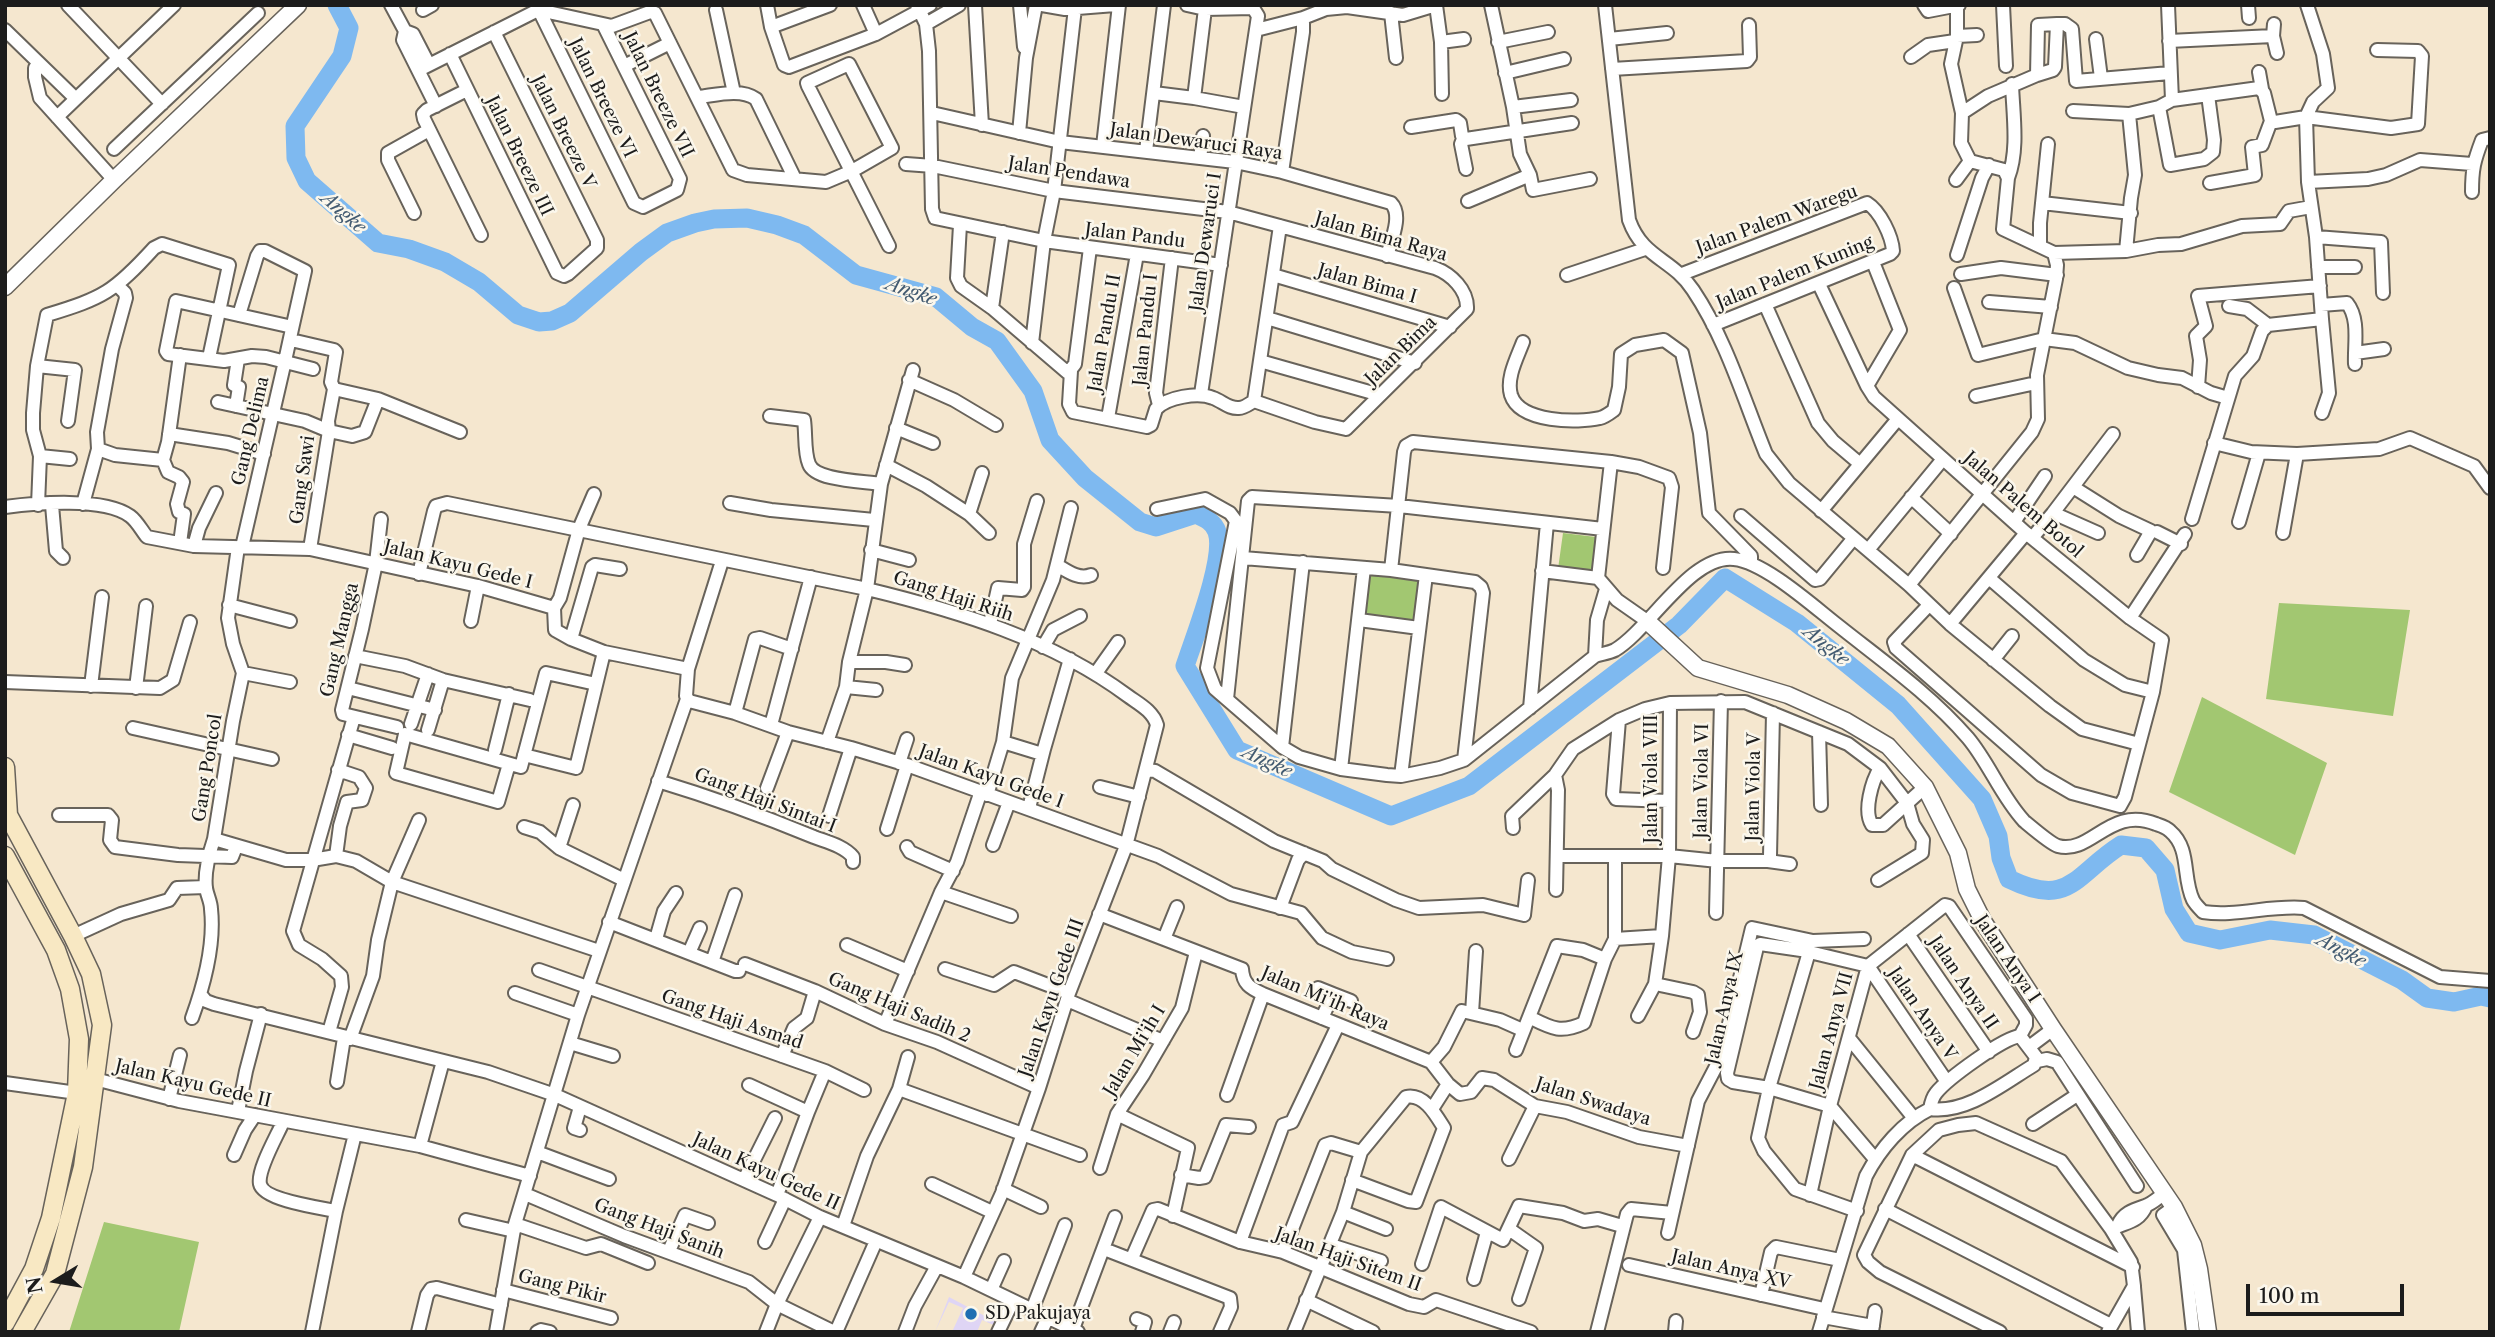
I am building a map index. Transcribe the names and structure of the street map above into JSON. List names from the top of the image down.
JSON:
{
  "streets": {
    "street": [
      "Jalan Breeze VII",
      "Jalan Breeze VI",
      "Jalan Breeze V",
      "Jalan Dewaruci Raya",
      "Jalan Breeze III",
      "Jalan Pendawa",
      "Jalan Palem Waregu",
      "Jalan Pandu",
      "Jalan Bima Raya",
      "Jalan Dewaruci I",
      "Jalan Palem Kuning",
      "Jalan Bima I",
      "Jalan Pandu I",
      "Jalan Pandu II",
      "Jalan Bima",
      "Gang Delima",
      "Gang Sawi",
      "Jalan Palem Botol",
      "Jalan Kayu Gede I",
      "Gang Haji Riih",
      "Gang Mangga",
      "Gang Poncol",
      "Jalan Viola VIII",
      "Jalan Viola VI",
      "Jalan Viola V",
      "Gang Haji Sintai I",
      "Jalan Anya I",
      "Jalan Anya II",
      "Jalan Kayu Gede III",
      "Jalan Mi'ih Raya",
      "Gang Haji Sadih 2",
      "Jalan Anya IX",
      "Jalan Anya V",
      "Gang Haji Asmad",
      "Jalan Anya VII",
      "Jalan Mi'ih I",
      "Jalan Kayu Gede II",
      "Jalan Swadaya",
      "Gang Haji Sanih",
      "Jalan Haji Sitem II",
      "Jalan Anya XV",
      "Gang Pikir"
    ]
  },
  "crossings": [
    ["Jalan Breeze VII", "Jalan Breeze VI"],
    ["Jalan Breeze V", "Jalan Breeze III"],
    ["Jalan Dewaruci Raya", "Jalan Bima Raya"],
    ["Jalan Dewaruci Raya", "Jalan Dewaruci I"],
    ["Jalan Pendawa", "Jalan Bima Raya"],
    ["Jalan Pendawa", "Jalan Dewaruci I"],
    ["Jalan Palem Waregu", "Jalan Palem Kuning"],
    ["Jalan Pandu", "Jalan Dewaruci I"],
    ["Jalan Pandu", "Jalan Pandu I"],
    ["Jalan Pandu", "Jalan Pandu II"],
    ["Jalan Bima Raya", "Jalan Dewaruci I"],
    ["Jalan Bima Raya", "Jalan Bima"],
    ["Jalan Palem Kuning", "Jalan Palem Botol"],
    ["Jalan Bima I", "Jalan Bima"],
    ["Gang Delima", "Gang Sawi"],
    ["Gang Delima", "Jalan Kayu Gede I"],
    ["Gang Delima", "Gang Poncol"],
    ["Gang Sawi", "Jalan Kayu Gede I"],
    ["Jalan Kayu Gede I", "Gang Haji Riih"],
    ["Jalan Kayu Gede I", "Gang Mangga"],
    ["Jalan Kayu Gede I", "Gang Poncol"],
    ["Jalan Kayu Gede I", "Jalan Kayu Gede III"],
    ["Gang Haji Riih", "Jalan Kayu Gede III"],
    ["Gang Poncol", "Jalan Kayu Gede II"],
    ["Jalan Anya I", "Jalan Anya II"],
    ["Jalan Kayu Gede III", "Jalan Mi'ih Raya"],
    ["Jalan Kayu Gede III", "Gang Haji Sadih 2"],
    ["Jalan Kayu Gede III", "Jalan Kayu Gede II"],
    ["Jalan Mi'ih Raya", "Jalan Mi'ih I"],
    ["Jalan Anya IX", "Jalan Anya VII"],
    ["Jalan Anya V", "Jalan Anya VII"]
  ],
  "water": ["Angke"],
  "places": ["SD Pakujaya"],
  "scale_bar": "100 m",
  "north": "left"
}
